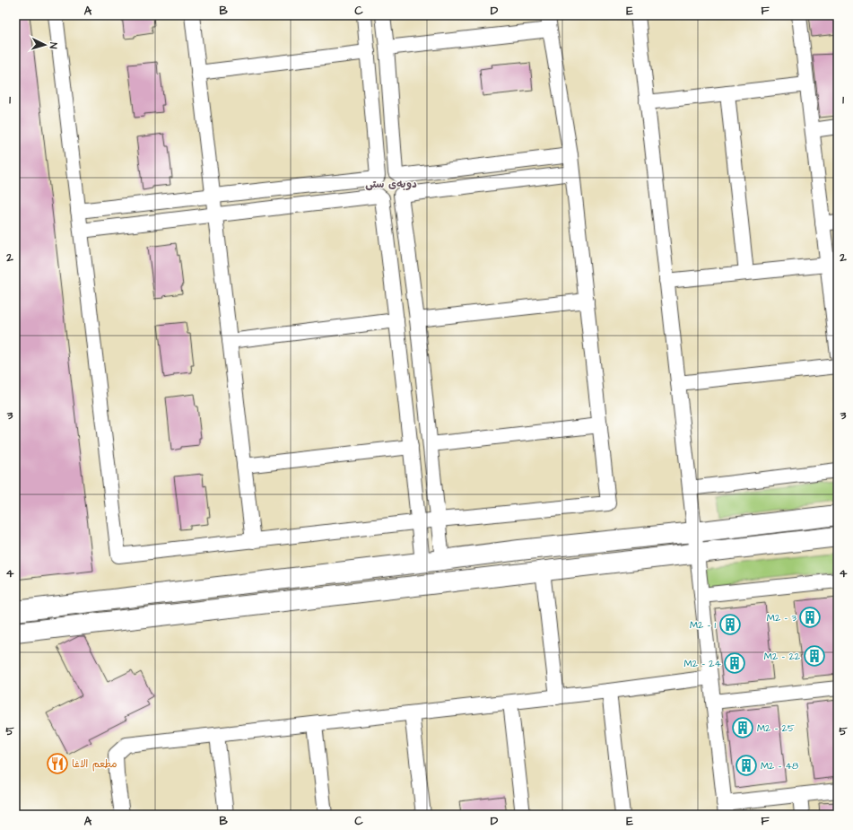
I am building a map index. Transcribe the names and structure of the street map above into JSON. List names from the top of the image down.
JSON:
{
  "districts": ["دوبه‌ی ستی"],
  "places": {
    "building": [
      "M2 - 3",
      "M2 - 1",
      "M2 - 22",
      "M2 - 24",
      "M2 - 25",
      "M2 - 48"
    ],
    "restaurant": ["مطعم الاغا"]
  },
  "north": "right",
  "grid": {
    "columns": [
      "A",
      "B",
      "C",
      "D",
      "E",
      "F"
    ],
    "rows": [
      "1",
      "2",
      "3",
      "4",
      "5"
    ]
  }
}
